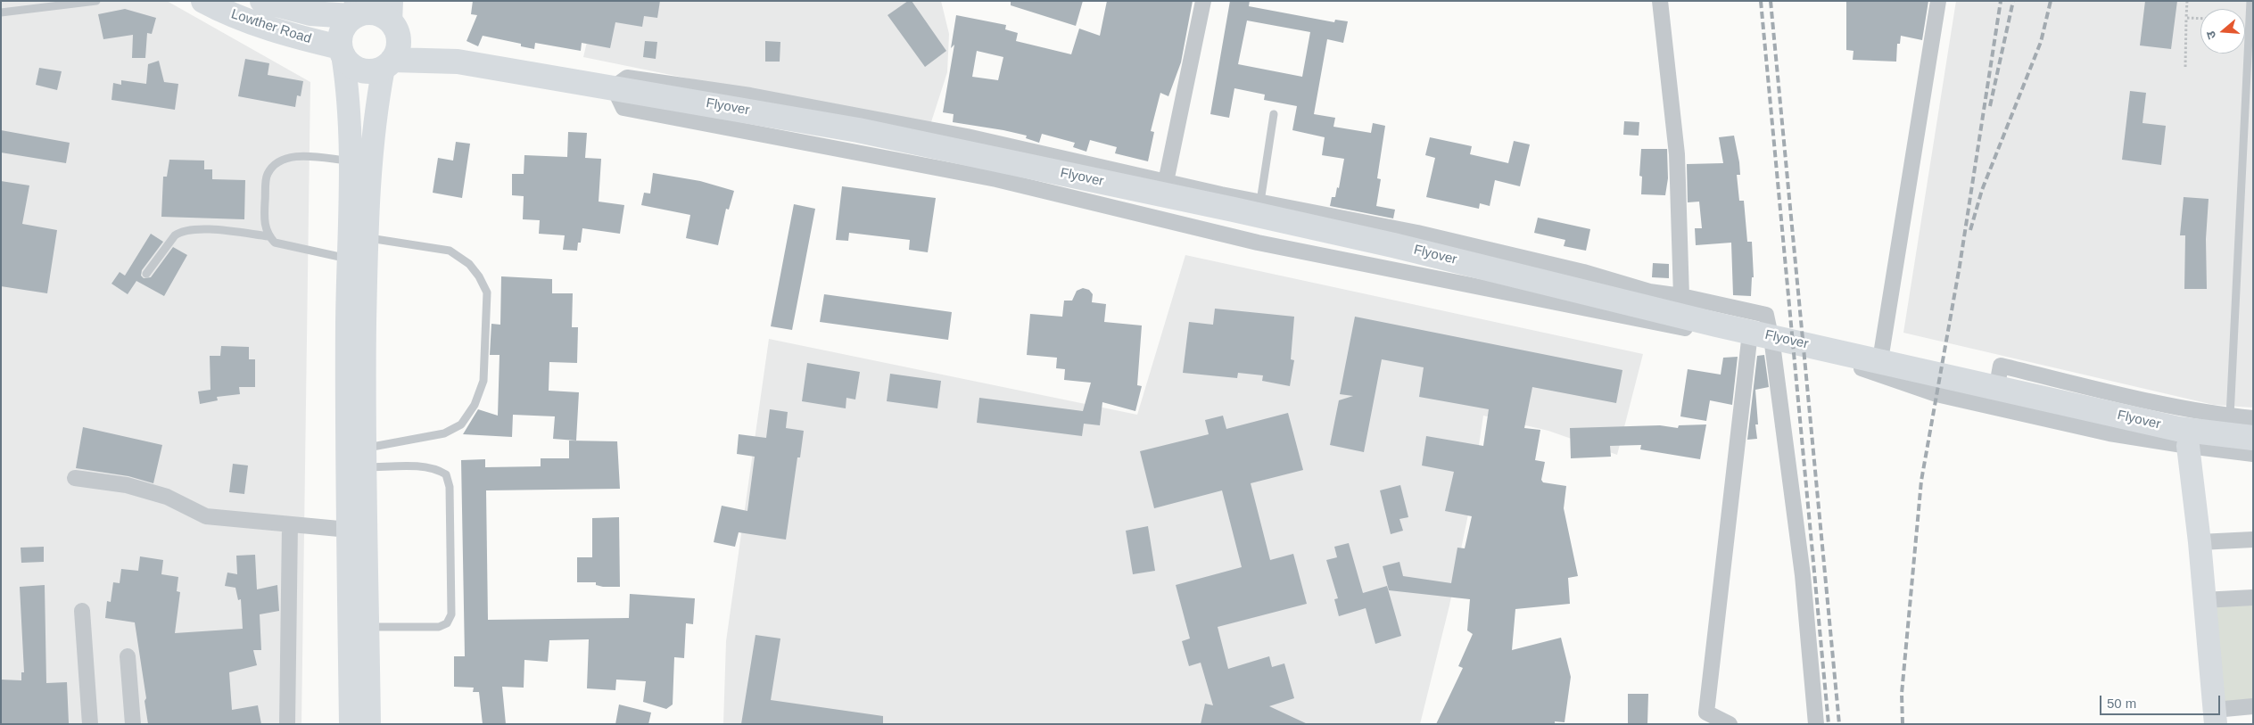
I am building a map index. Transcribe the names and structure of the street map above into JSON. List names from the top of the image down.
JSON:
{
  "streets": {
    "main road": ["Lowther Road", "Flyover"]
  },
  "crossings": [
    ["Lowther Road", "Flyover"]
  ],
  "scale_bar": "50 m",
  "north": "left"
}
